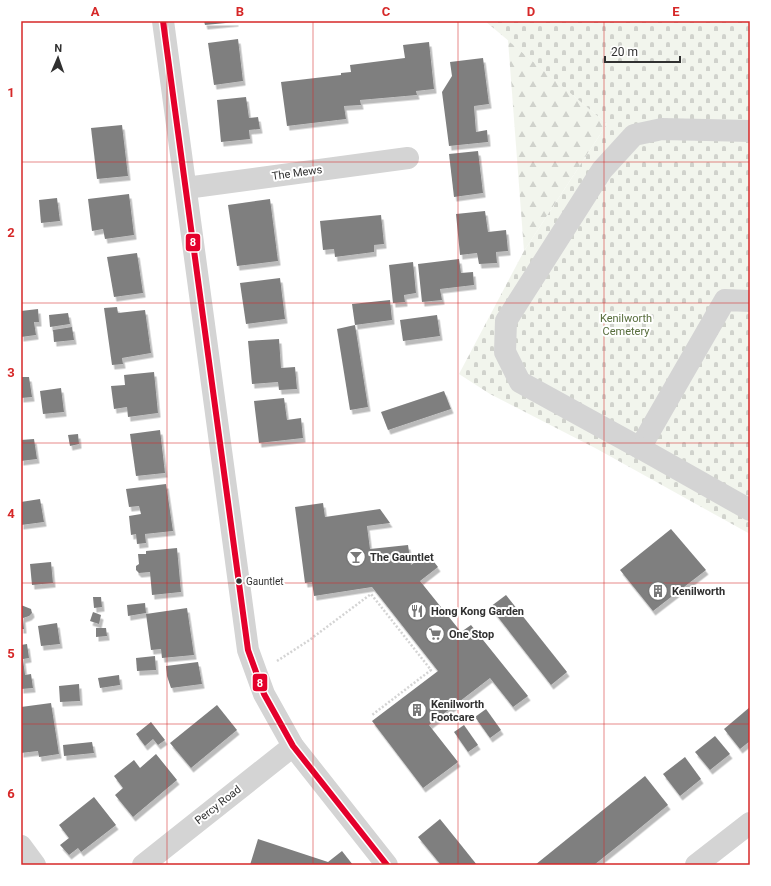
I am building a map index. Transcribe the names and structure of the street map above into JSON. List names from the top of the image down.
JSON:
{
  "streets": {
    "street": ["The Mews", "Percy Road"]
  },
  "parks": ["Kenilworth Cemetery"],
  "places": {
    "bar": ["The Gauntlet"],
    "other": ["Gauntlet"],
    "building": ["Kenilworth", "Kenilworth Footcare"],
    "restaurant": ["Hong Kong Garden"],
    "supermarket": ["One Stop"]
  },
  "lines": ["transit line 8"],
  "scale_bar": "20 m",
  "north": "top",
  "grid": {
    "columns": [
      "A",
      "B",
      "C",
      "D",
      "E"
    ],
    "rows": [
      "1",
      "2",
      "3",
      "4",
      "5",
      "6"
    ]
  }
}
